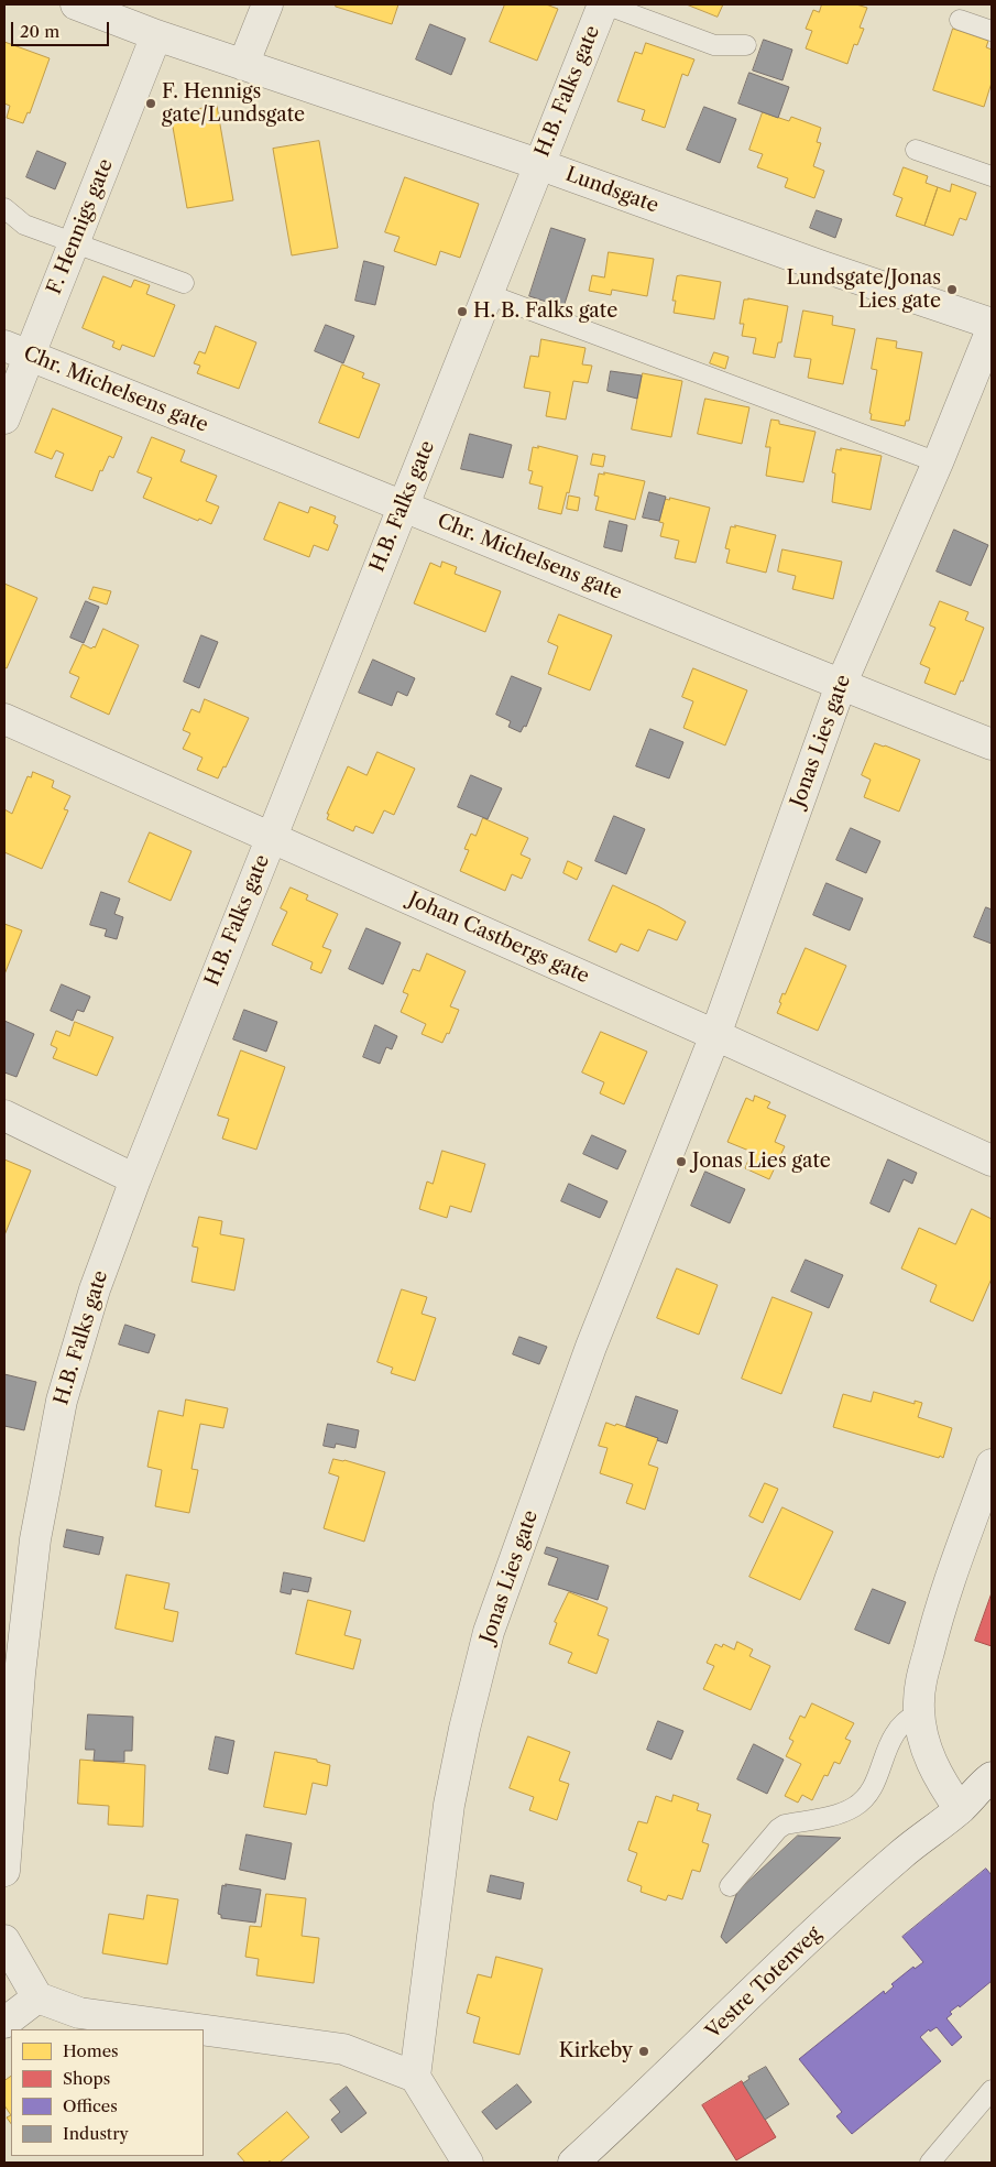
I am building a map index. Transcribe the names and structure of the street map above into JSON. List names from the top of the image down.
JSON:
{
  "streets": {
    "street": [
      "H.B. Falks gate",
      "Lundsgate",
      "F. Hennigs gate",
      "Chr. Michelsens gate",
      "Jonas Lies gate",
      "Johan Castbergs gate",
      "Vestre Totenveg"
    ]
  },
  "crossings": [
    ["H.B. Falks gate", "Lundsgate"],
    ["H.B. Falks gate", "Chr. Michelsens gate"],
    ["H.B. Falks gate", "Johan Castbergs gate"],
    ["Lundsgate", "F. Hennigs gate"],
    ["F. Hennigs gate", "Chr. Michelsens gate"],
    ["Chr. Michelsens gate", "Jonas Lies gate"],
    ["Jonas Lies gate", "Johan Castbergs gate"]
  ],
  "places": [
    "F. Hennigs gate/Lundsgate",
    "Lundsgate/Jonas Lies gate",
    "H. B. Falks gate",
    "Jonas Lies gate",
    "Kirkeby"
  ],
  "legend": [
    "Homes",
    "Shops",
    "Offices",
    "Industry"
  ],
  "scale_bar": "20 m"
}
